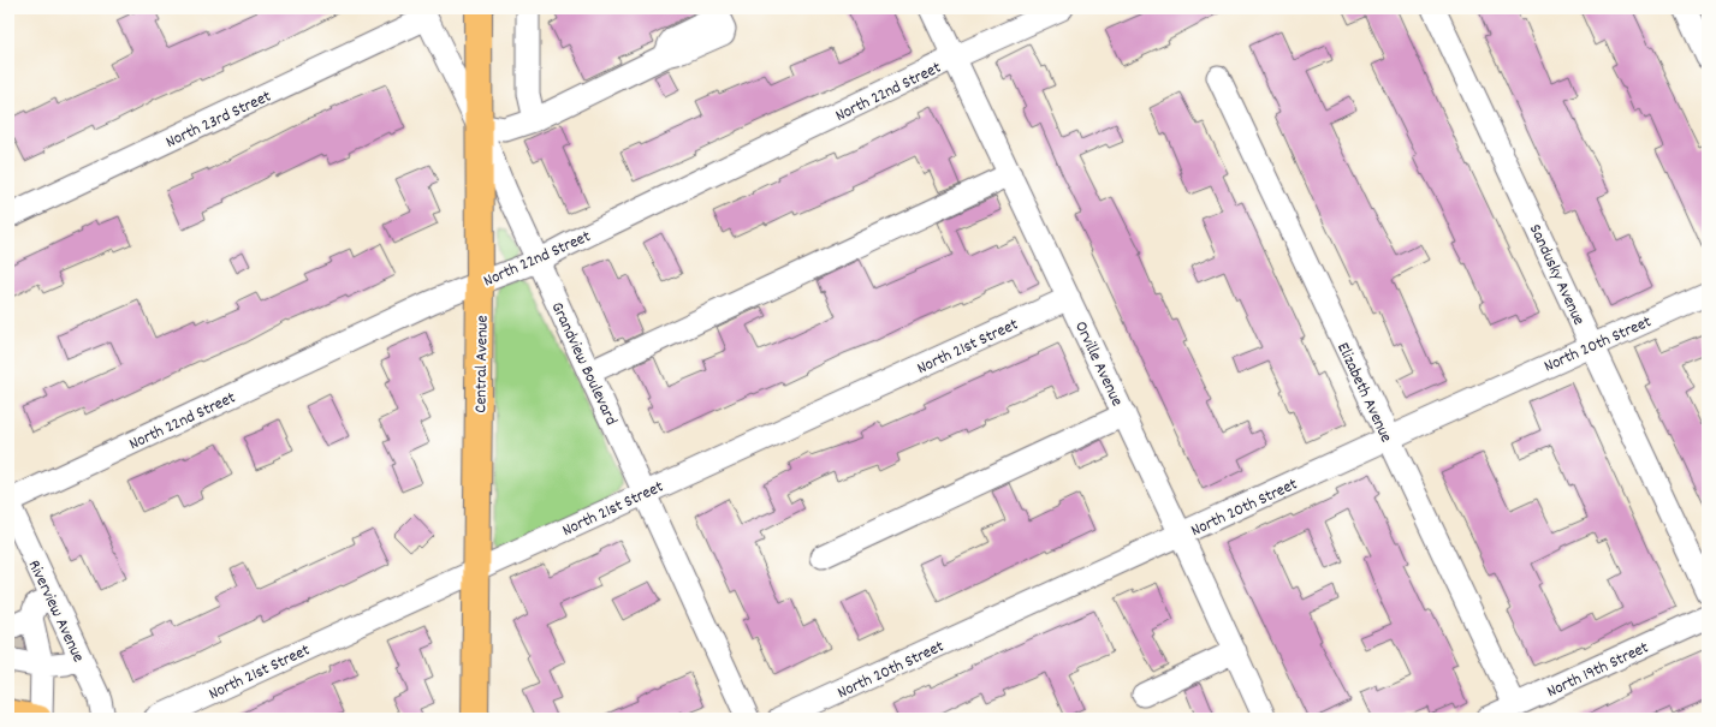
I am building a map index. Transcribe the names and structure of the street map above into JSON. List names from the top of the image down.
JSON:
{
  "streets": {
    "main road": ["Central Avenue"],
    "street": [
      "North 22nd Street",
      "North 23rd Street",
      "Sandusky Avenue",
      "North 20th Street",
      "North 21st Street",
      "Grandview Boulevard",
      "Orville Avenue",
      "Elizabeth Avenue",
      "Riverview Avenue",
      "North 19th Street"
    ]
  },
  "crossings": [
    ["North 22nd Street", "Grandview Boulevard"],
    ["North 22nd Street", "Orville Avenue"],
    ["North 22nd Street", "Central Avenue"],
    ["North 22nd Street", "Riverview Avenue"],
    ["North 23rd Street", "Grandview Boulevard"],
    ["Sandusky Avenue", "North 20th Street"],
    ["North 20th Street", "Orville Avenue"],
    ["North 20th Street", "Elizabeth Avenue"],
    ["North 21st Street", "Grandview Boulevard"],
    ["North 21st Street", "Orville Avenue"],
    ["North 21st Street", "Central Avenue"],
    ["Grandview Boulevard", "Central Avenue"],
    ["Elizabeth Avenue", "North 19th Street"]
  ]
}
